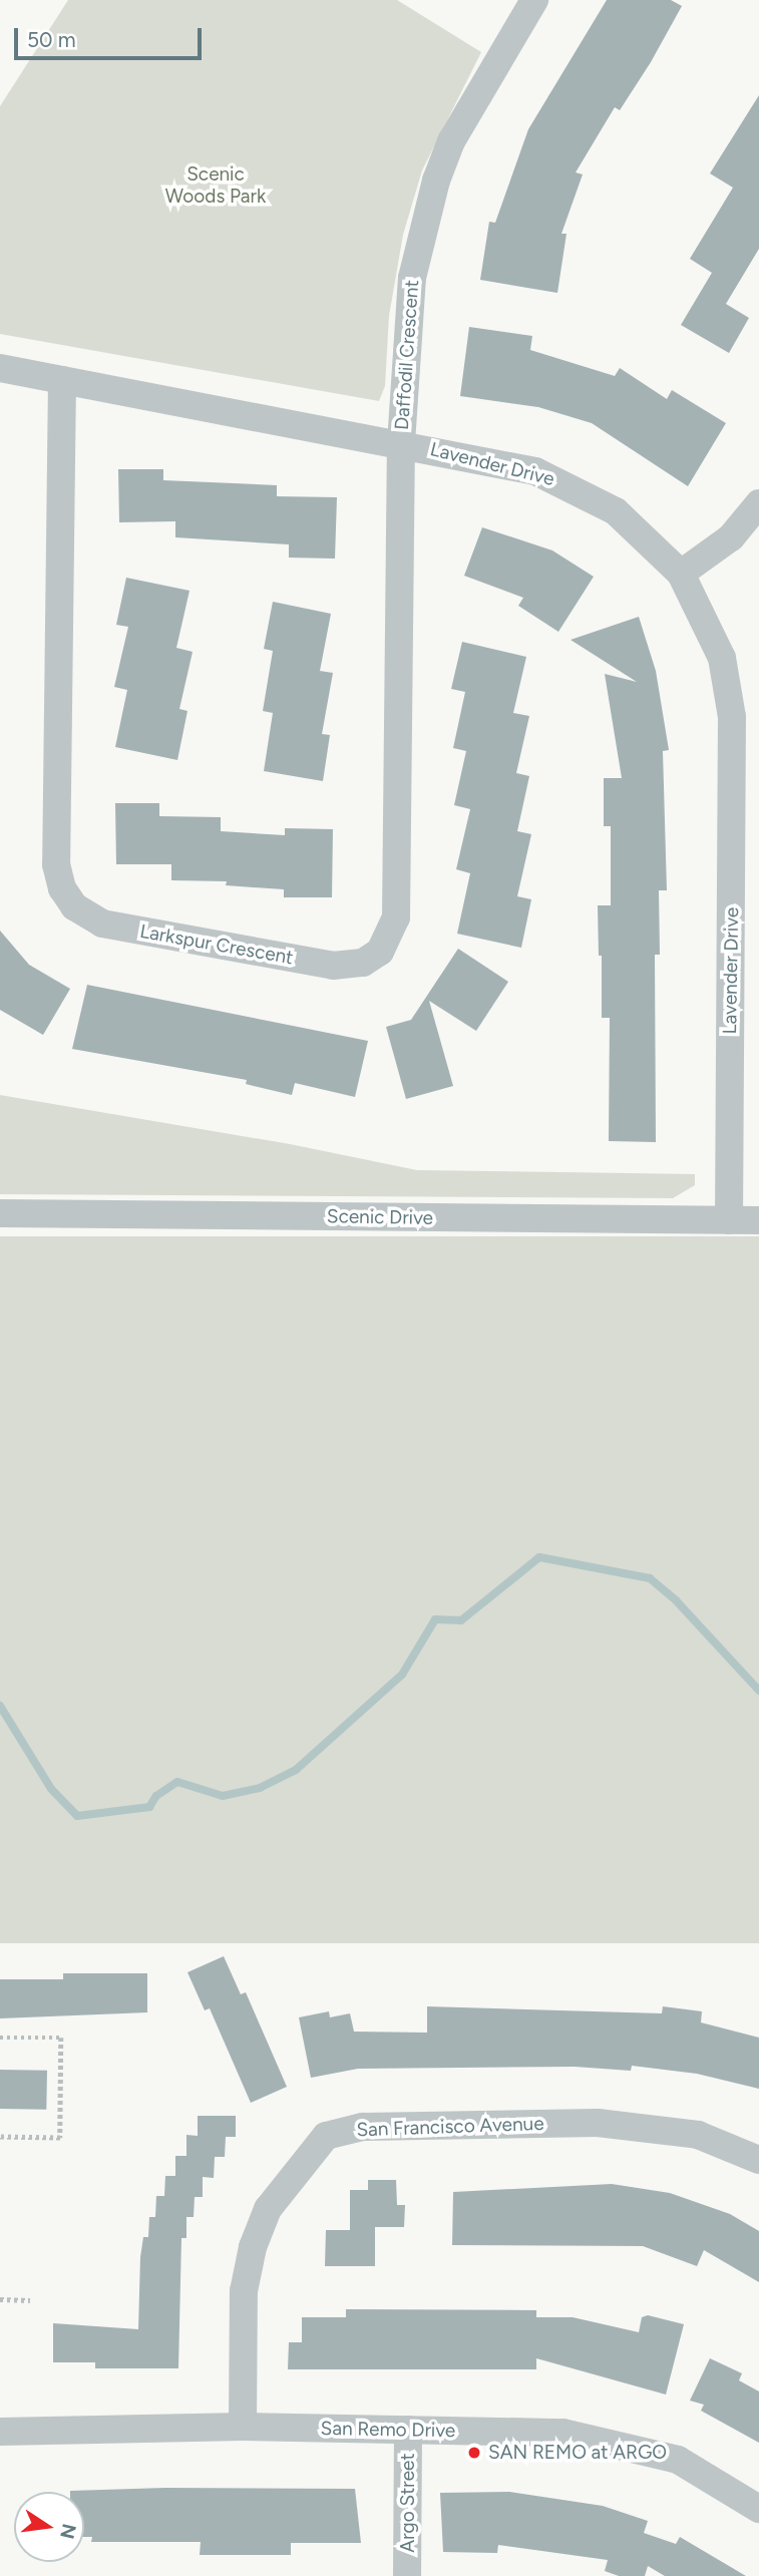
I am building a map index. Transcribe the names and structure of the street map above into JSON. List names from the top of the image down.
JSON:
{
  "streets": {
    "street": [
      "Daffodil Crescent",
      "Lavender Drive",
      "Larkspur Crescent",
      "Scenic Drive",
      "San Francisco Avenue",
      "San Remo Drive",
      "Argo Street"
    ]
  },
  "crossings": [
    ["Daffodil Crescent", "Lavender Drive"],
    ["Daffodil Crescent", "Larkspur Crescent"],
    ["Lavender Drive", "Larkspur Crescent"],
    ["Lavender Drive", "Scenic Drive"],
    ["San Francisco Avenue", "San Remo Drive"],
    ["San Remo Drive", "Argo Street"]
  ],
  "parks": ["Scenic Woods Park"],
  "places": ["SAN REMO at ARGO"],
  "scale_bar": "50 m",
  "north": "right"
}
